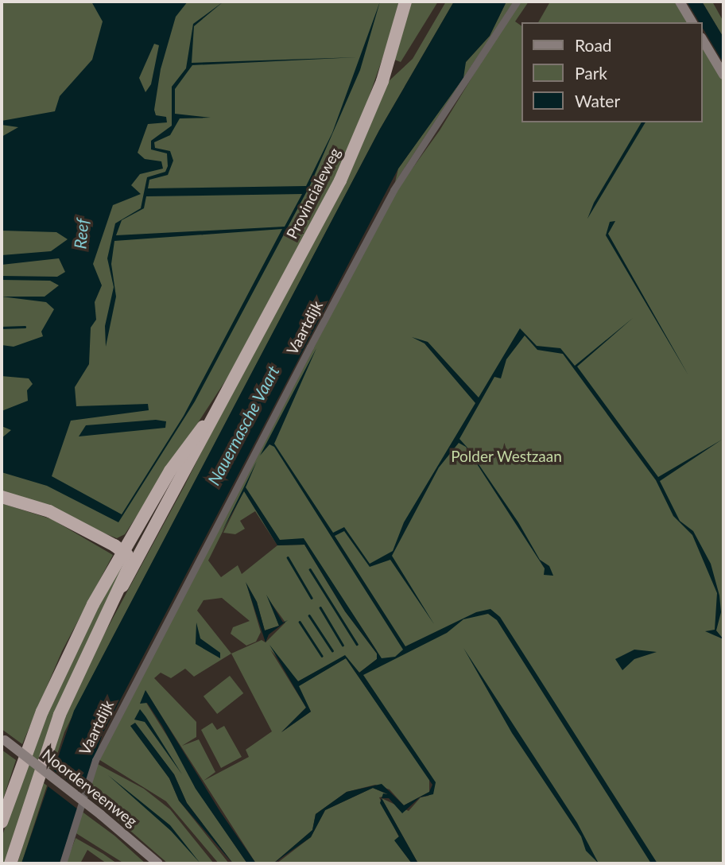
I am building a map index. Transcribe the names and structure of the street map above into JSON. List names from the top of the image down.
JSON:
{
  "streets": {
    "highway": ["Provincialeweg"],
    "street": ["Vaartdijk", "Noorderveenweg"]
  },
  "water": ["Reef", "Nauernasche Vaart"],
  "parks": ["Polder Westzaan"],
  "legend": ["Road", "Park", "Water"]
}
